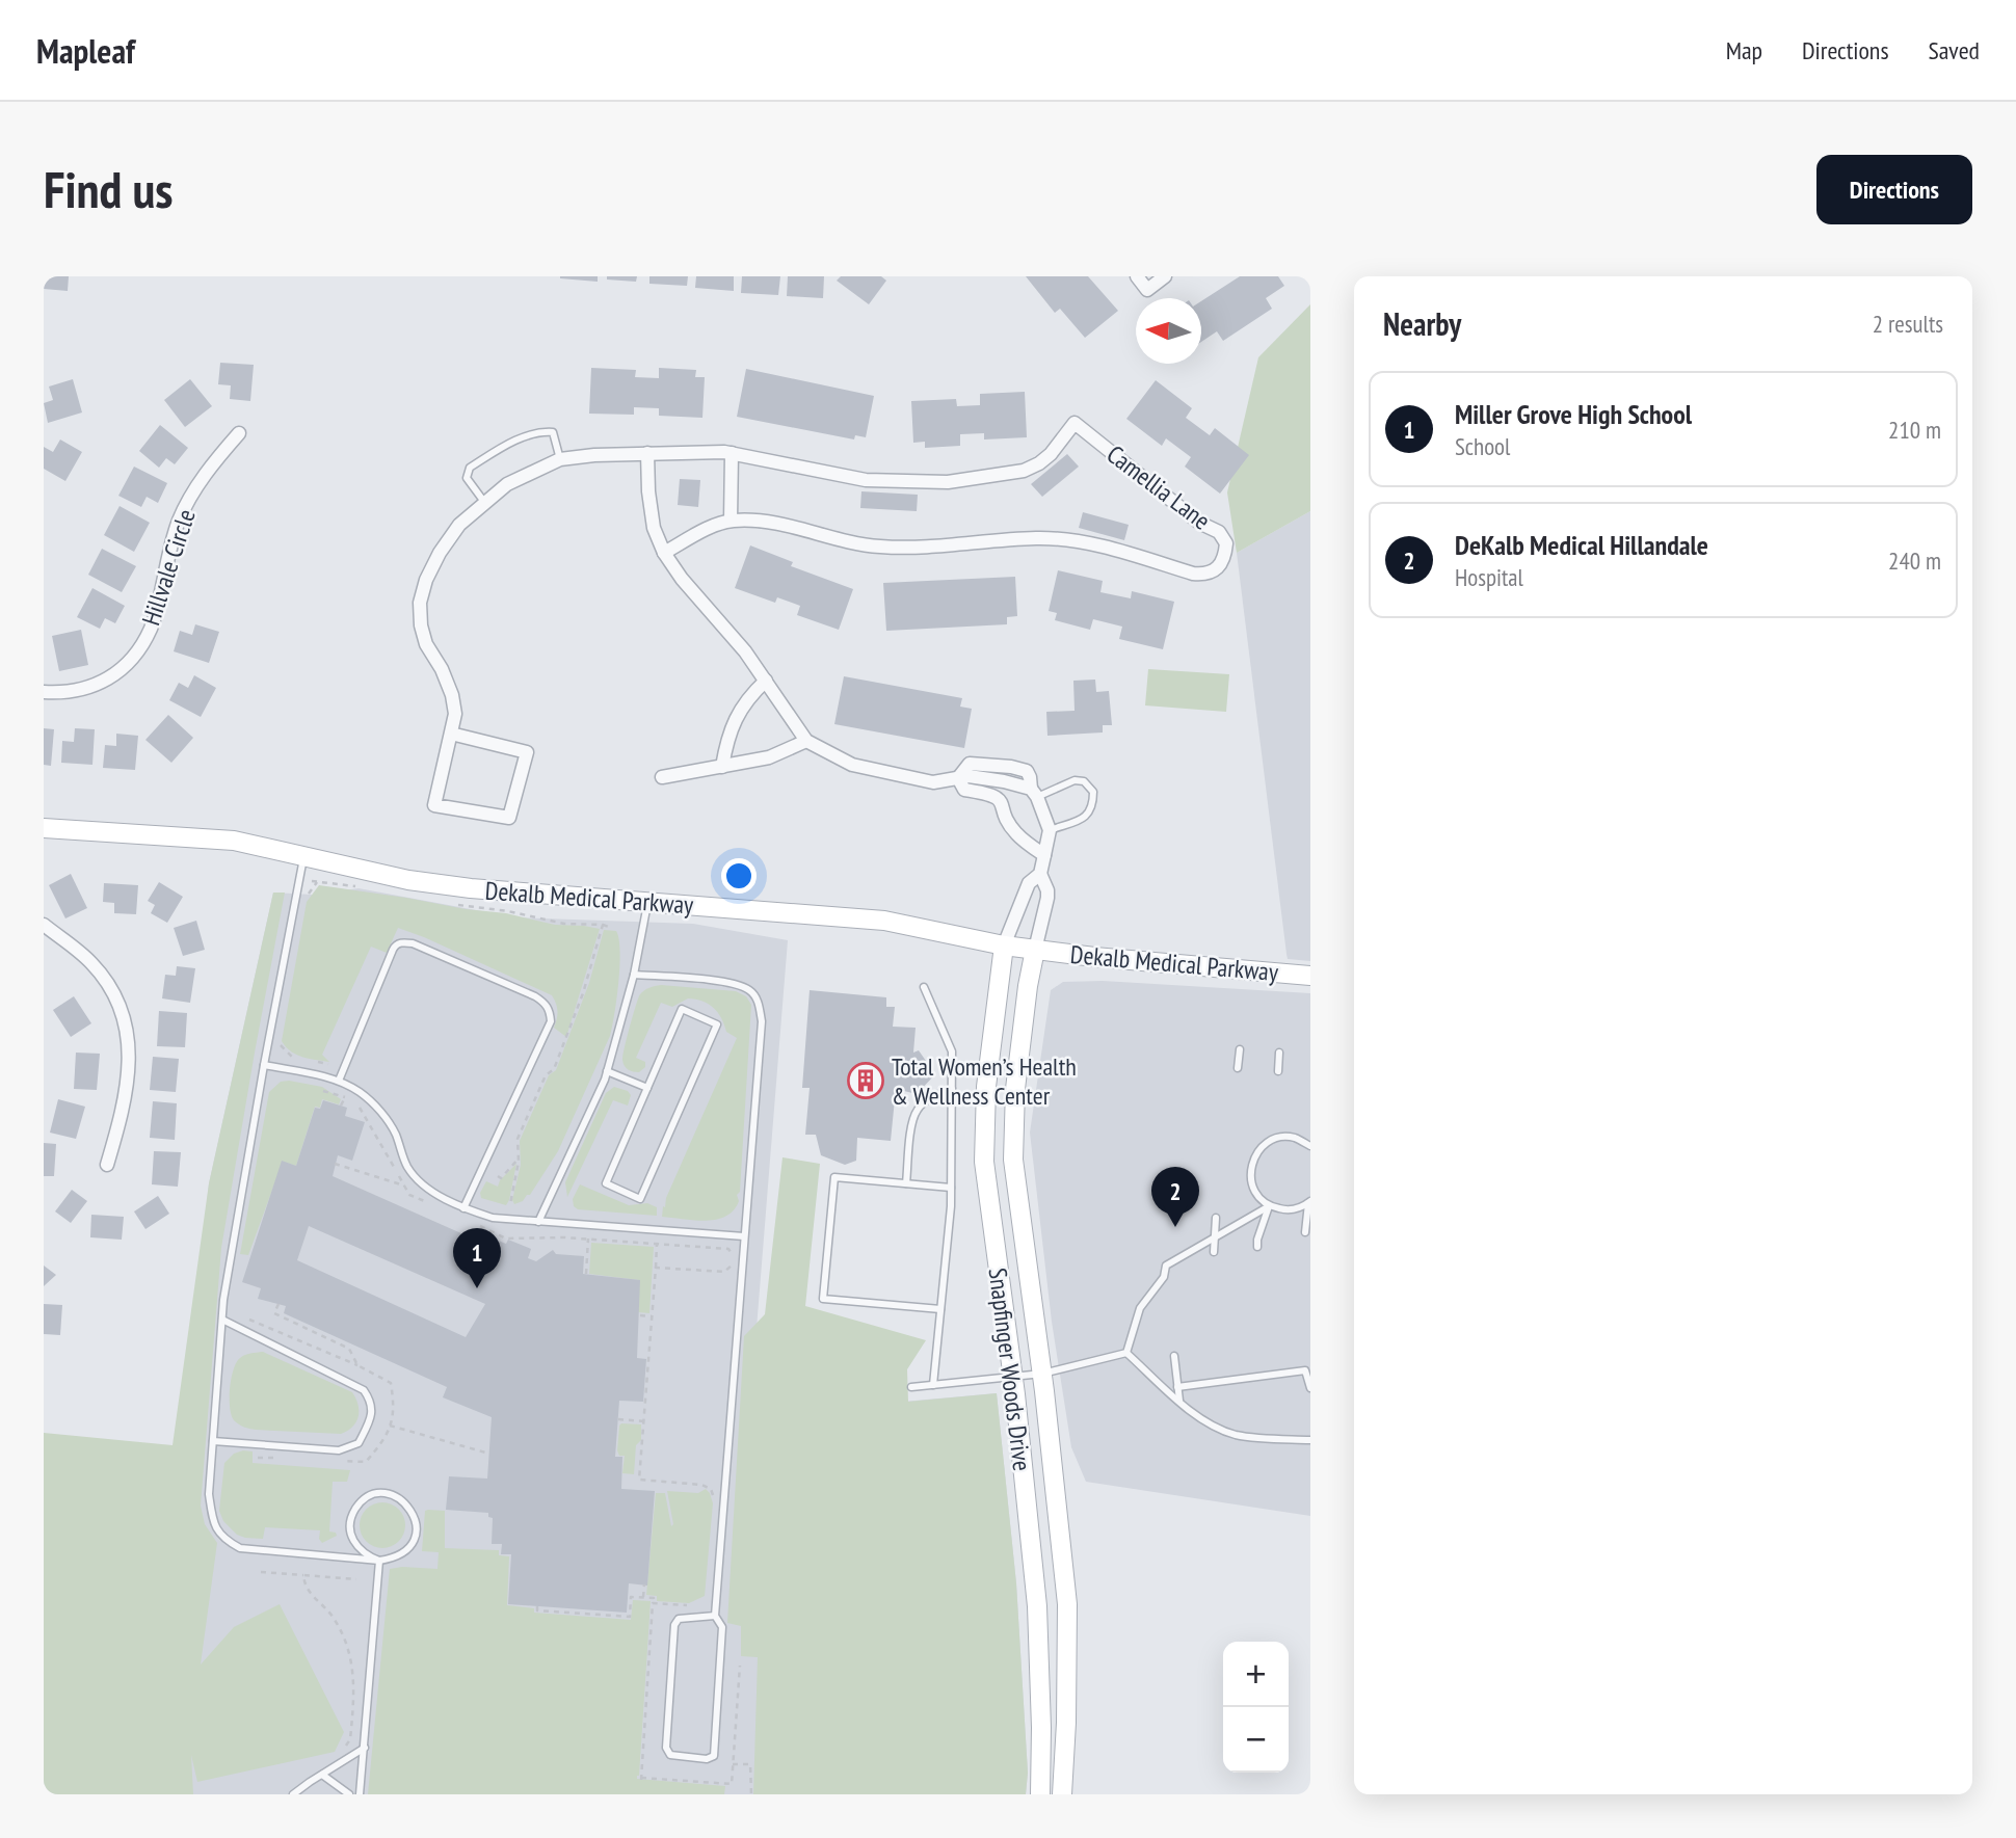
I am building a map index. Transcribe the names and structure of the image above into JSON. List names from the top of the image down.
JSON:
{
  "streets": {
    "main road": ["Dekalb Medical Parkway", "Snapfinger Woods Drive"],
    "street": ["Camellia Lane", "Hillvale Circle"]
  },
  "crossings": [
    ["Dekalb Medical Parkway", "Snapfinger Woods Drive"]
  ],
  "places": {
    "building": ["Total Women’s Health & Wellness Center"]
  },
  "north": "left",
  "page": {
    "header": "Mapleaf",
    "nav": ["Map", "Directions", "Saved"],
    "buttons": "Directions",
    "title": "Find us",
    "heading": ["Nearby", "2 results"],
    "list": [
      {
        "mark": "1",
        "name": "Miller Grove High School",
        "note": "School",
        "value": "210 m"
      },
      {
        "mark": "2",
        "name": "DeKalb Medical Hillandale",
        "note": "Hospital",
        "value": "240 m"
      }
    ],
    "pins": ["2", "1"],
    "map_buttons": ["+", "−"]
  }
}
